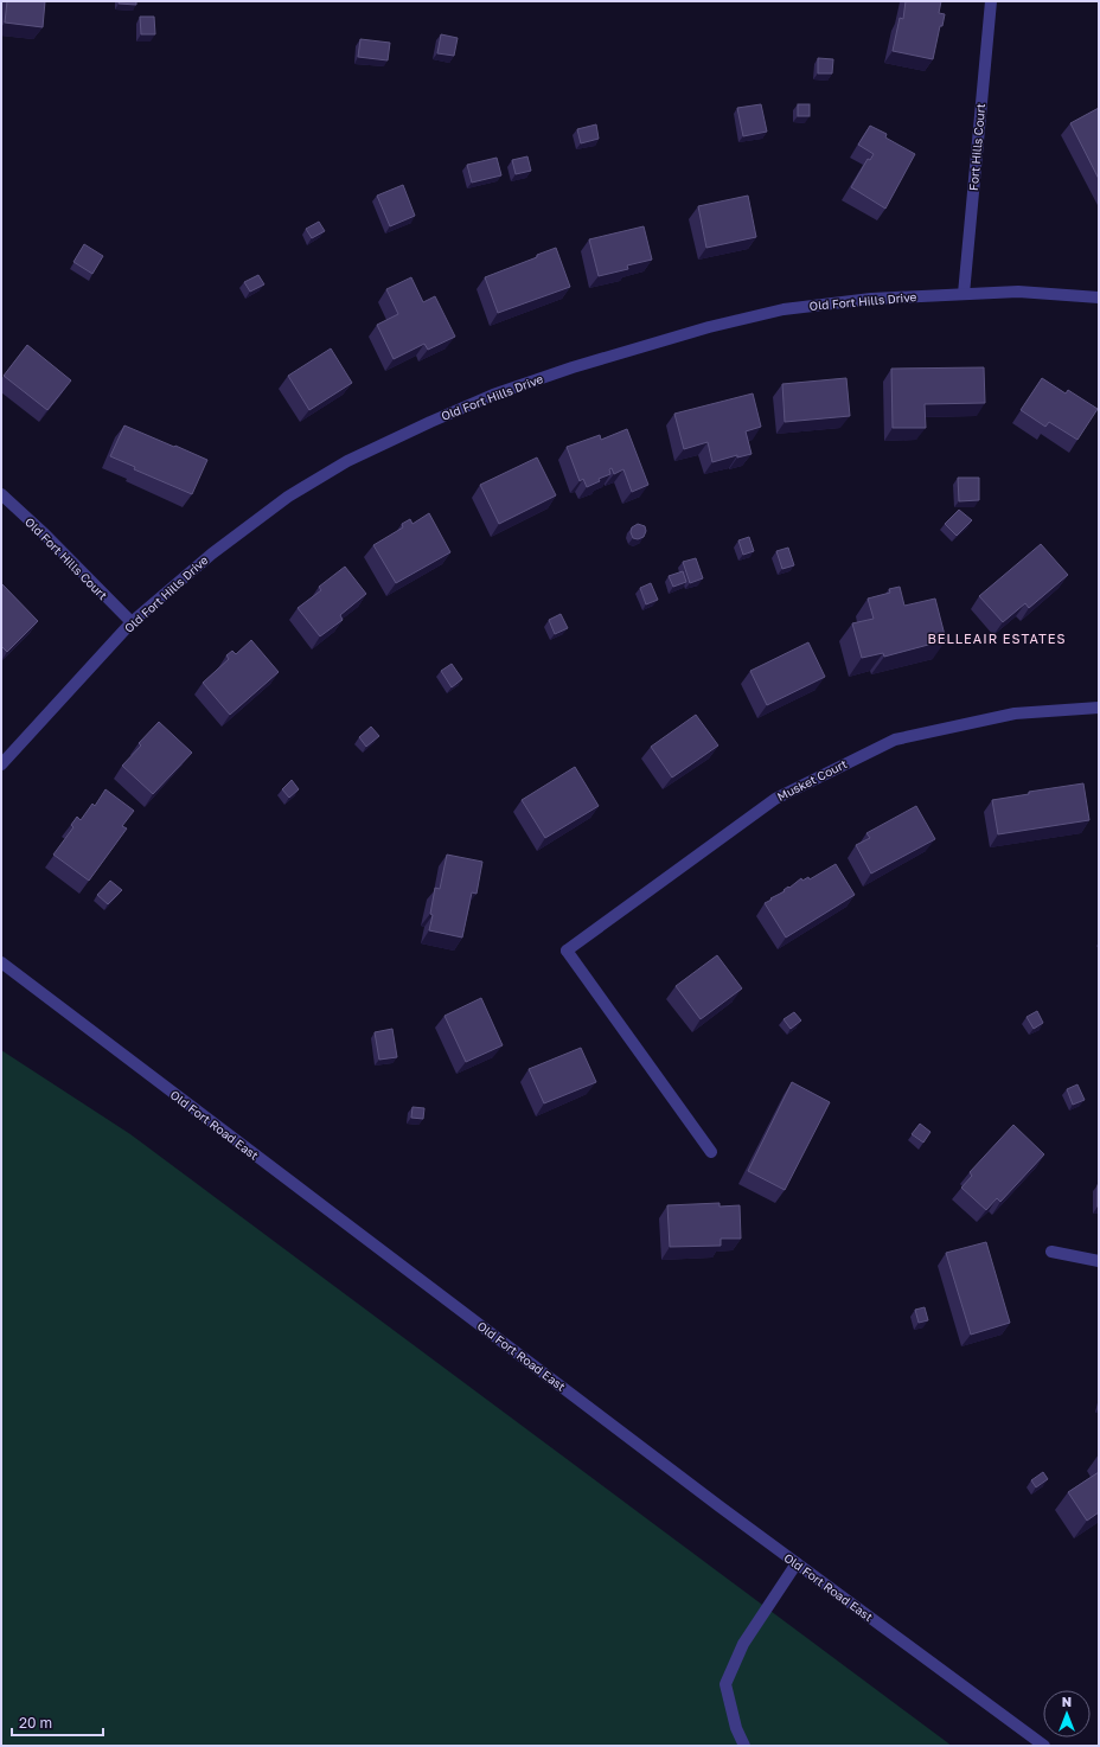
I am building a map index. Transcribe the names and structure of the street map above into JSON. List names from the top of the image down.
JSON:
{
  "streets": {
    "street": [
      "Fort Hills Court",
      "Old Fort Hills Drive",
      "Old Fort Hills Court",
      "Musket Court",
      "Old Fort Road East"
    ]
  },
  "crossings": [
    ["Fort Hills Court", "Old Fort Hills Drive"],
    ["Old Fort Hills Drive", "Old Fort Hills Court"]
  ],
  "districts": ["BELLEAIR ESTATES"],
  "scale_bar": "20 m",
  "north": "top"
}
